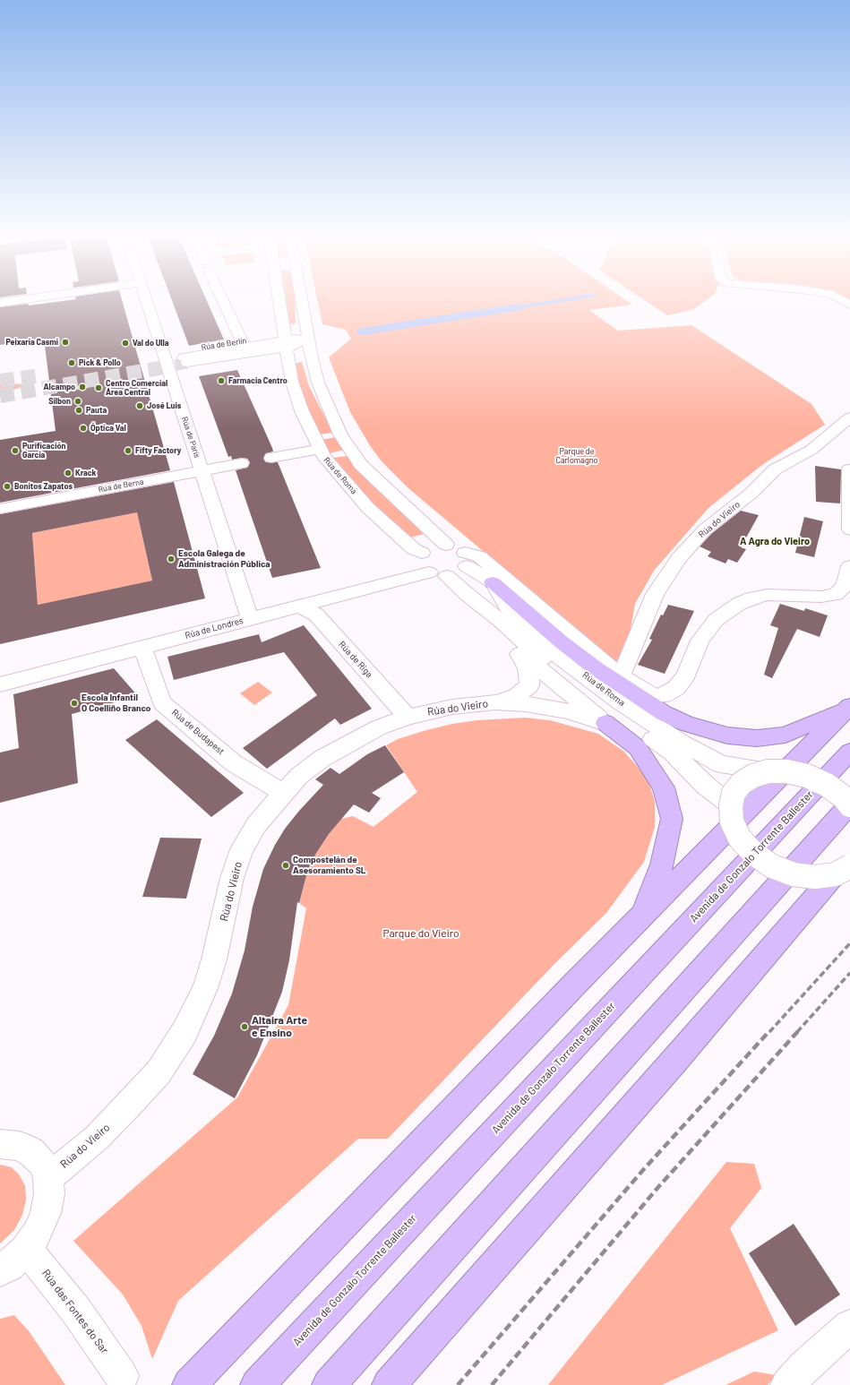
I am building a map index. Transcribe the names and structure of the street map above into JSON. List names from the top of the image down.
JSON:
{
  "streets": {
    "highway": ["Avenida de Gonzalo Torrente Ballester"],
    "street": [
      "Rúa de Berlín",
      "Rúa de París",
      "Rúa de Roma",
      "Rúa de Berna",
      "Rúa do Vieiro",
      "Rúa de Londres",
      "Rúa de Riga",
      "Rúa de Budapest",
      "Rúa das Fontes do Sar"
    ]
  },
  "crossings": [
    ["Rúa de Berlín", "Rúa de París"],
    ["Rúa de Berlín", "Rúa de Roma"],
    ["Rúa de París", "Rúa de Berna"],
    ["Rúa de París", "Rúa de Londres"],
    ["Rúa de Roma", "Rúa do Vieiro"],
    ["Rúa de Roma", "Rúa de Londres"],
    ["Rúa do Vieiro", "Rúa de Riga"],
    ["Rúa do Vieiro", "Rúa de Budapest"],
    ["Rúa de Londres", "Rúa de Riga"],
    ["Rúa de Londres", "Rúa de Budapest"]
  ],
  "districts": ["A Agra do Vieiro"],
  "parks": ["Parque de Carlomagno", "Parque do Vieiro"],
  "places": [
    "Peixaría Casmi",
    "Val do Ulla",
    "Pick & Pollo",
    "Farmacia Centro",
    "Alcampo",
    "Centro Comercial Área Central",
    "Silbon",
    "José Luis",
    "Pauta",
    "Óptica Val",
    "Purificación García",
    "Fifty Factory",
    "Krack",
    "Bonitos Zapatos",
    "Escola Galega de Administración Pública",
    "Escola Infantil O Coelliño Branco",
    "Compostelán de Asesoramiento SL",
    "Altaira Arte e Ensino"
  ]
}
